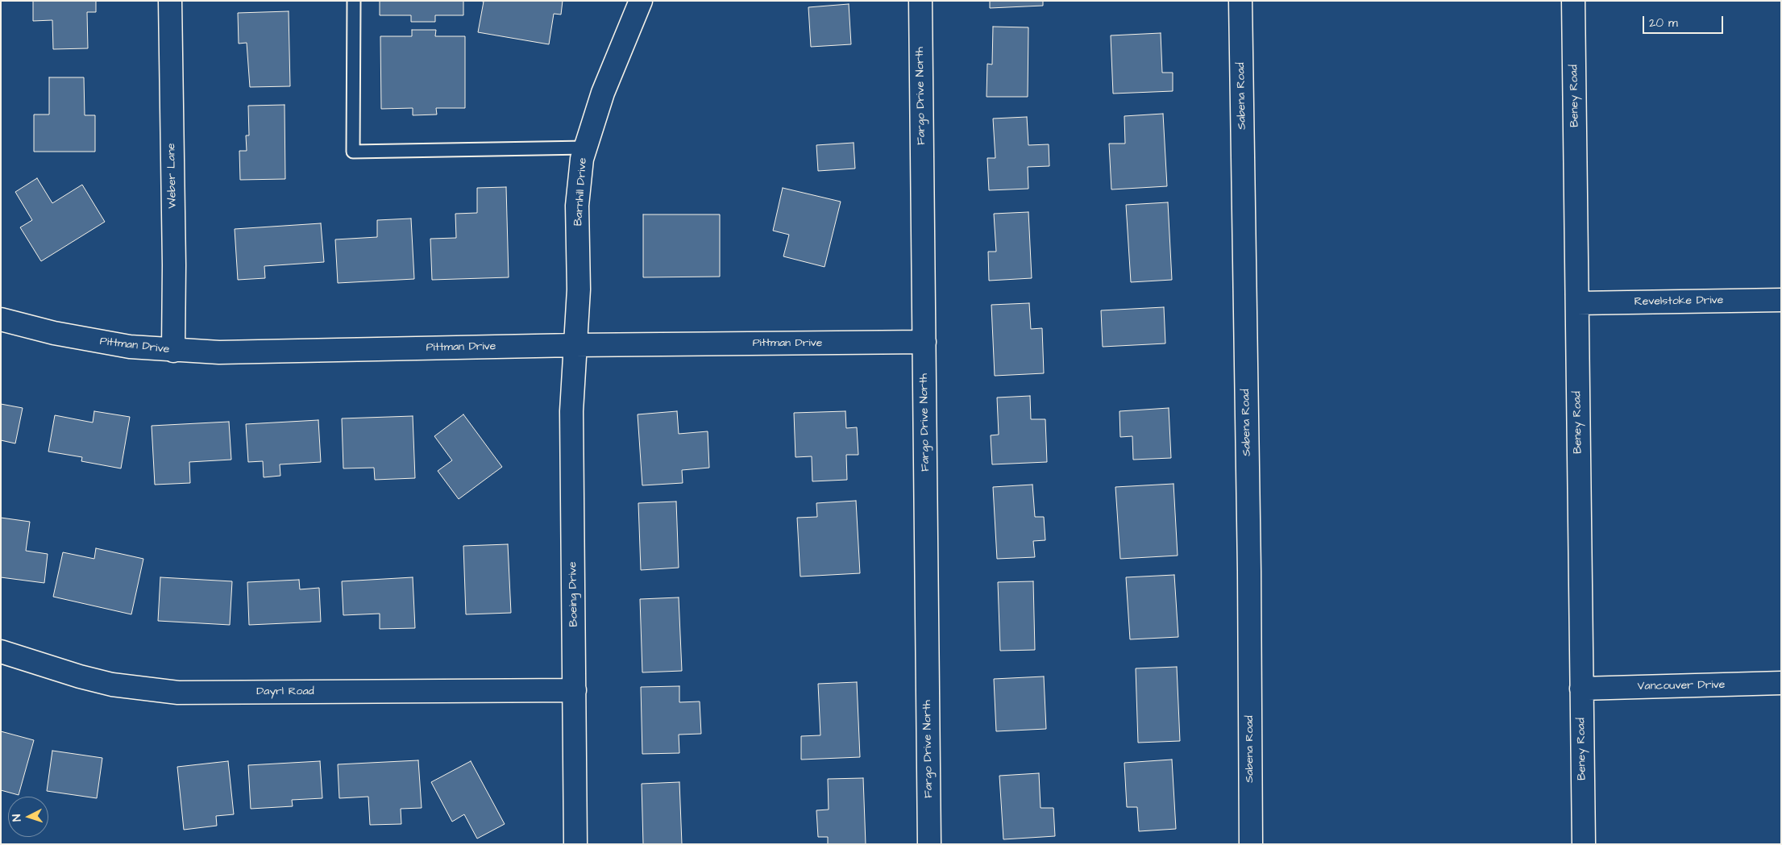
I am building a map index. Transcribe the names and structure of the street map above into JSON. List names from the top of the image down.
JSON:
{
  "streets": {
    "street": [
      "Fargo Drive North",
      "Sabena Road",
      "Beney Road",
      "Weber Lane",
      "Barnhill Drive",
      "Revelstoke Drive",
      "Pittman Drive",
      "Boeing Drive",
      "Vancouver Drive",
      "Dayrl Road"
    ]
  },
  "crossings": [
    ["Fargo Drive North", "Pittman Drive"],
    ["Beney Road", "Revelstoke Drive"],
    ["Beney Road", "Vancouver Drive"],
    ["Weber Lane", "Pittman Drive"],
    ["Barnhill Drive", "Pittman Drive"],
    ["Barnhill Drive", "Boeing Drive"],
    ["Pittman Drive", "Boeing Drive"],
    ["Boeing Drive", "Dayrl Road"]
  ],
  "scale_bar": "20 m",
  "north": "left"
}
